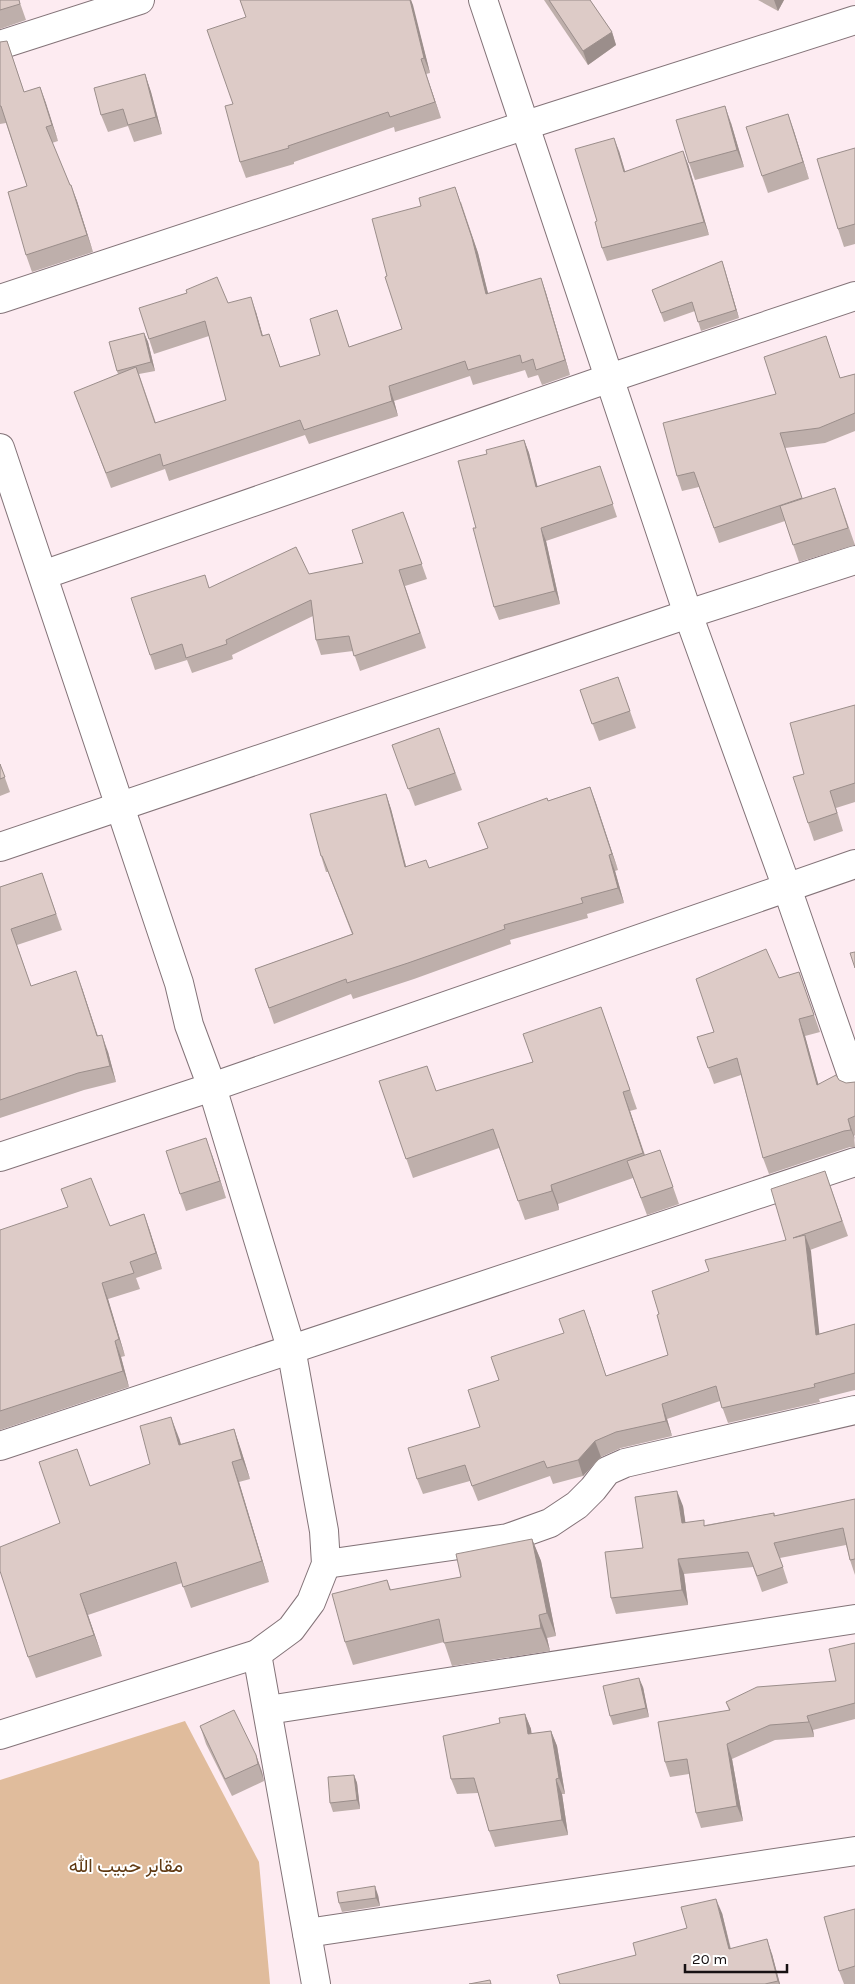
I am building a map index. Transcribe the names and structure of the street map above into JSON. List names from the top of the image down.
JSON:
{
  "parks": ["مقابر حبيب الله"],
  "scale_bar": "20 m"
}
